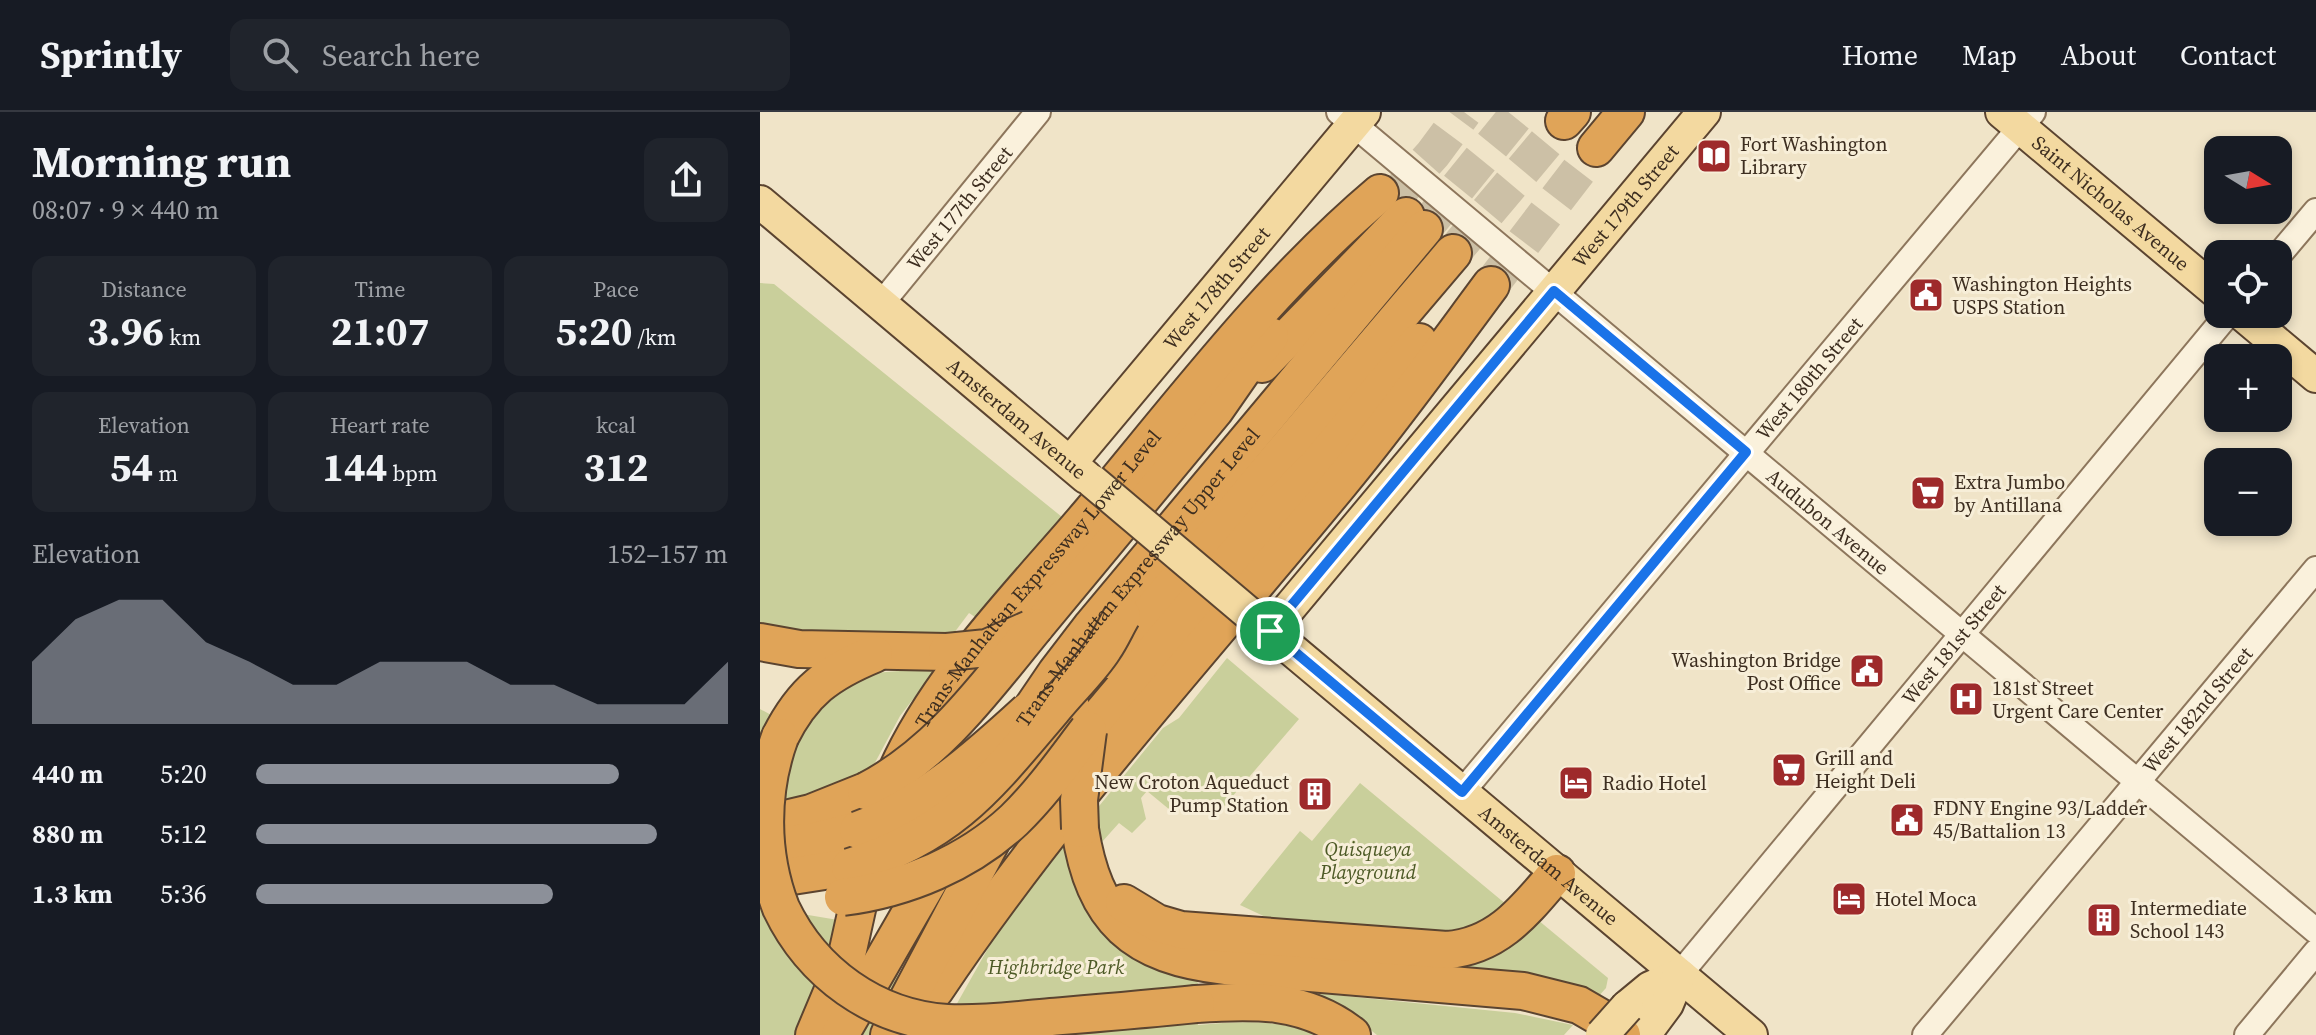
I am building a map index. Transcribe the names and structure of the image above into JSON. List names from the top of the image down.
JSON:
{
  "streets": {
    "highway": ["Trans-Manhattan Expressway Upper Level", "Trans-Manhattan Expressway Lower Level"],
    "main road": [
      "Saint Nicholas Avenue",
      "West 179th Street",
      "West 178th Street",
      "Amsterdam Avenue"
    ],
    "street": [
      "West 177th Street",
      "West 180th Street",
      "Audubon Avenue",
      "West 181st Street",
      "West 182nd Street"
    ]
  },
  "crossings": [
    ["Saint Nicholas Avenue", "West 180th Street"],
    ["West 179th Street", "Amsterdam Avenue"],
    ["West 179th Street", "Audubon Avenue"],
    ["West 177th Street", "Amsterdam Avenue"],
    ["West 178th Street", "Amsterdam Avenue"],
    ["West 178th Street", "Audubon Avenue"],
    ["West 180th Street", "Amsterdam Avenue"],
    ["West 180th Street", "Audubon Avenue"],
    ["Amsterdam Avenue", "West 181st Street"],
    ["Audubon Avenue", "West 181st Street"],
    ["Audubon Avenue", "West 182nd Street"],
    ["Trans-Manhattan Expressway Upper Level", "Trans-Manhattan Expressway Lower Level"]
  ],
  "parks": ["Quisqueya Playground", "Highbridge Park"],
  "places": {
    "library": ["Fort Washington Library"],
    "public building": ["Washington Heights USPS Station", "Washington Bridge Post Office", "FDNY Engine 93/Ladder 45/Battalion 13"],
    "supermarket": ["Extra Jumbo by Antillana", "Grill and Height Deli"],
    "hospital": ["181st Street Urgent Care Center"],
    "hotel": ["Radio Hotel", "Hotel Moca"],
    "building": ["New Croton Aqueduct Pump Station", "Intermediate School 143"]
  },
  "north": "right",
  "page": {
    "header": "Sprintly",
    "search": "Search here",
    "nav": [
      "Home",
      "Map",
      "About",
      "Contact"
    ],
    "heading": ["Morning run", "08:07 · 9 × 440 m"],
    "map_buttons": ["+", "−"],
    "stats": [
      ["Distance", "3.96 km"],
      ["Time", "21:07"],
      ["Pace", "5:20 /km"],
      ["Elevation", "54 m"],
      ["Heart rate", "144 bpm"],
      ["kcal", "312"]
    ],
    "chart": ["Elevation", "152–157 m"],
    "list": [
      {
        "name": "440 m",
        "note": "5:20"
      },
      {
        "name": "880 m",
        "note": "5:12"
      },
      {
        "name": "1.3 km",
        "note": "5:36"
      }
    ]
  }
}
